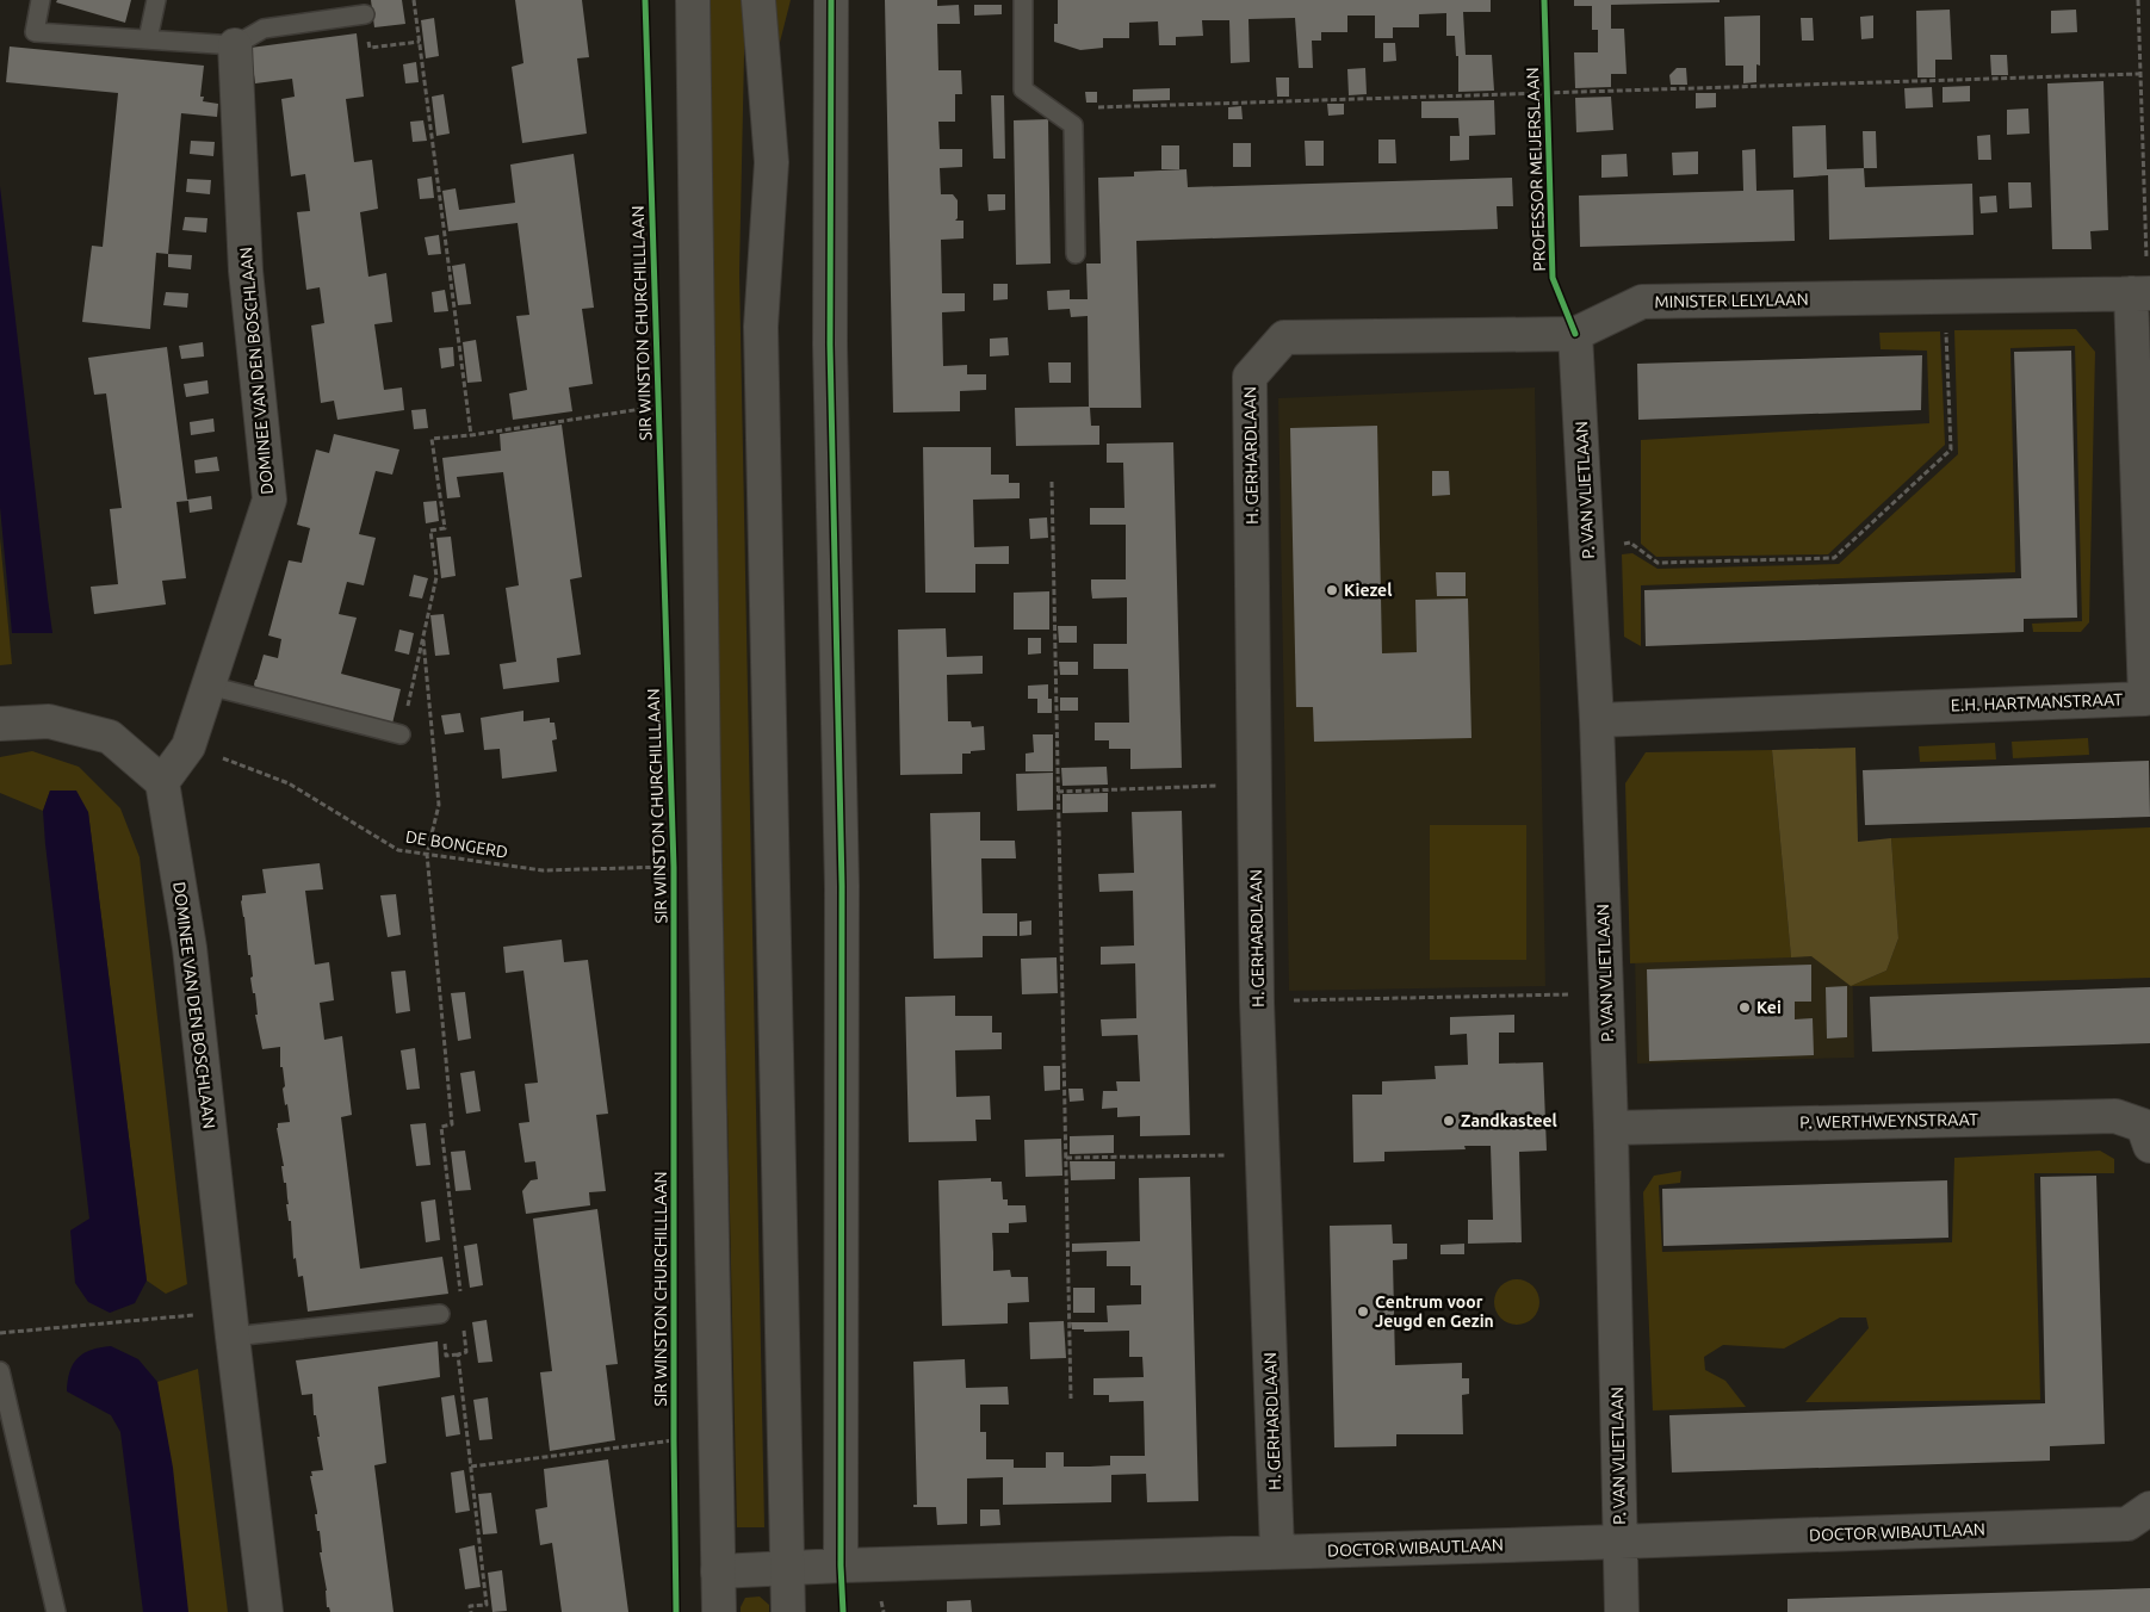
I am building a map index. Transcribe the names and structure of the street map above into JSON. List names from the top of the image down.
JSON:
{
  "streets": {
    "street": [
      "MINISTER LELYLAAN",
      "DOMINEE VAN DEN BOSCHLAAN",
      "H. GERHARDLAAN",
      "P. VAN VLIETLAAN",
      "E.H. HARTMANSTRAAT",
      "P. WERTHWEYNSTRAAT",
      "DOCTOR WIBAUTLAAN"
    ],
    "path": ["DE BONGERD"],
    "cycle path": ["PROFESSOR MEIJERSLAAN", "SIR WINSTON CHURCHILLLAAN"]
  },
  "crossings": [
    ["MINISTER LELYLAAN", "H. GERHARDLAAN"],
    ["MINISTER LELYLAAN", "P. VAN VLIETLAAN"],
    ["MINISTER LELYLAAN", "E.H. HARTMANSTRAAT"],
    ["DOMINEE VAN DEN BOSCHLAAN", "DE BONGERD"],
    ["H. GERHARDLAAN", "DOCTOR WIBAUTLAAN"],
    ["P. VAN VLIETLAAN", "E.H. HARTMANSTRAAT"],
    ["P. VAN VLIETLAAN", "P. WERTHWEYNSTRAAT"],
    ["P. VAN VLIETLAAN", "DOCTOR WIBAUTLAAN"]
  ],
  "places": [
    "Kiezel",
    "Kei",
    "Zandkasteel",
    "Centrum voor Jeugd en Gezin"
  ]
}
